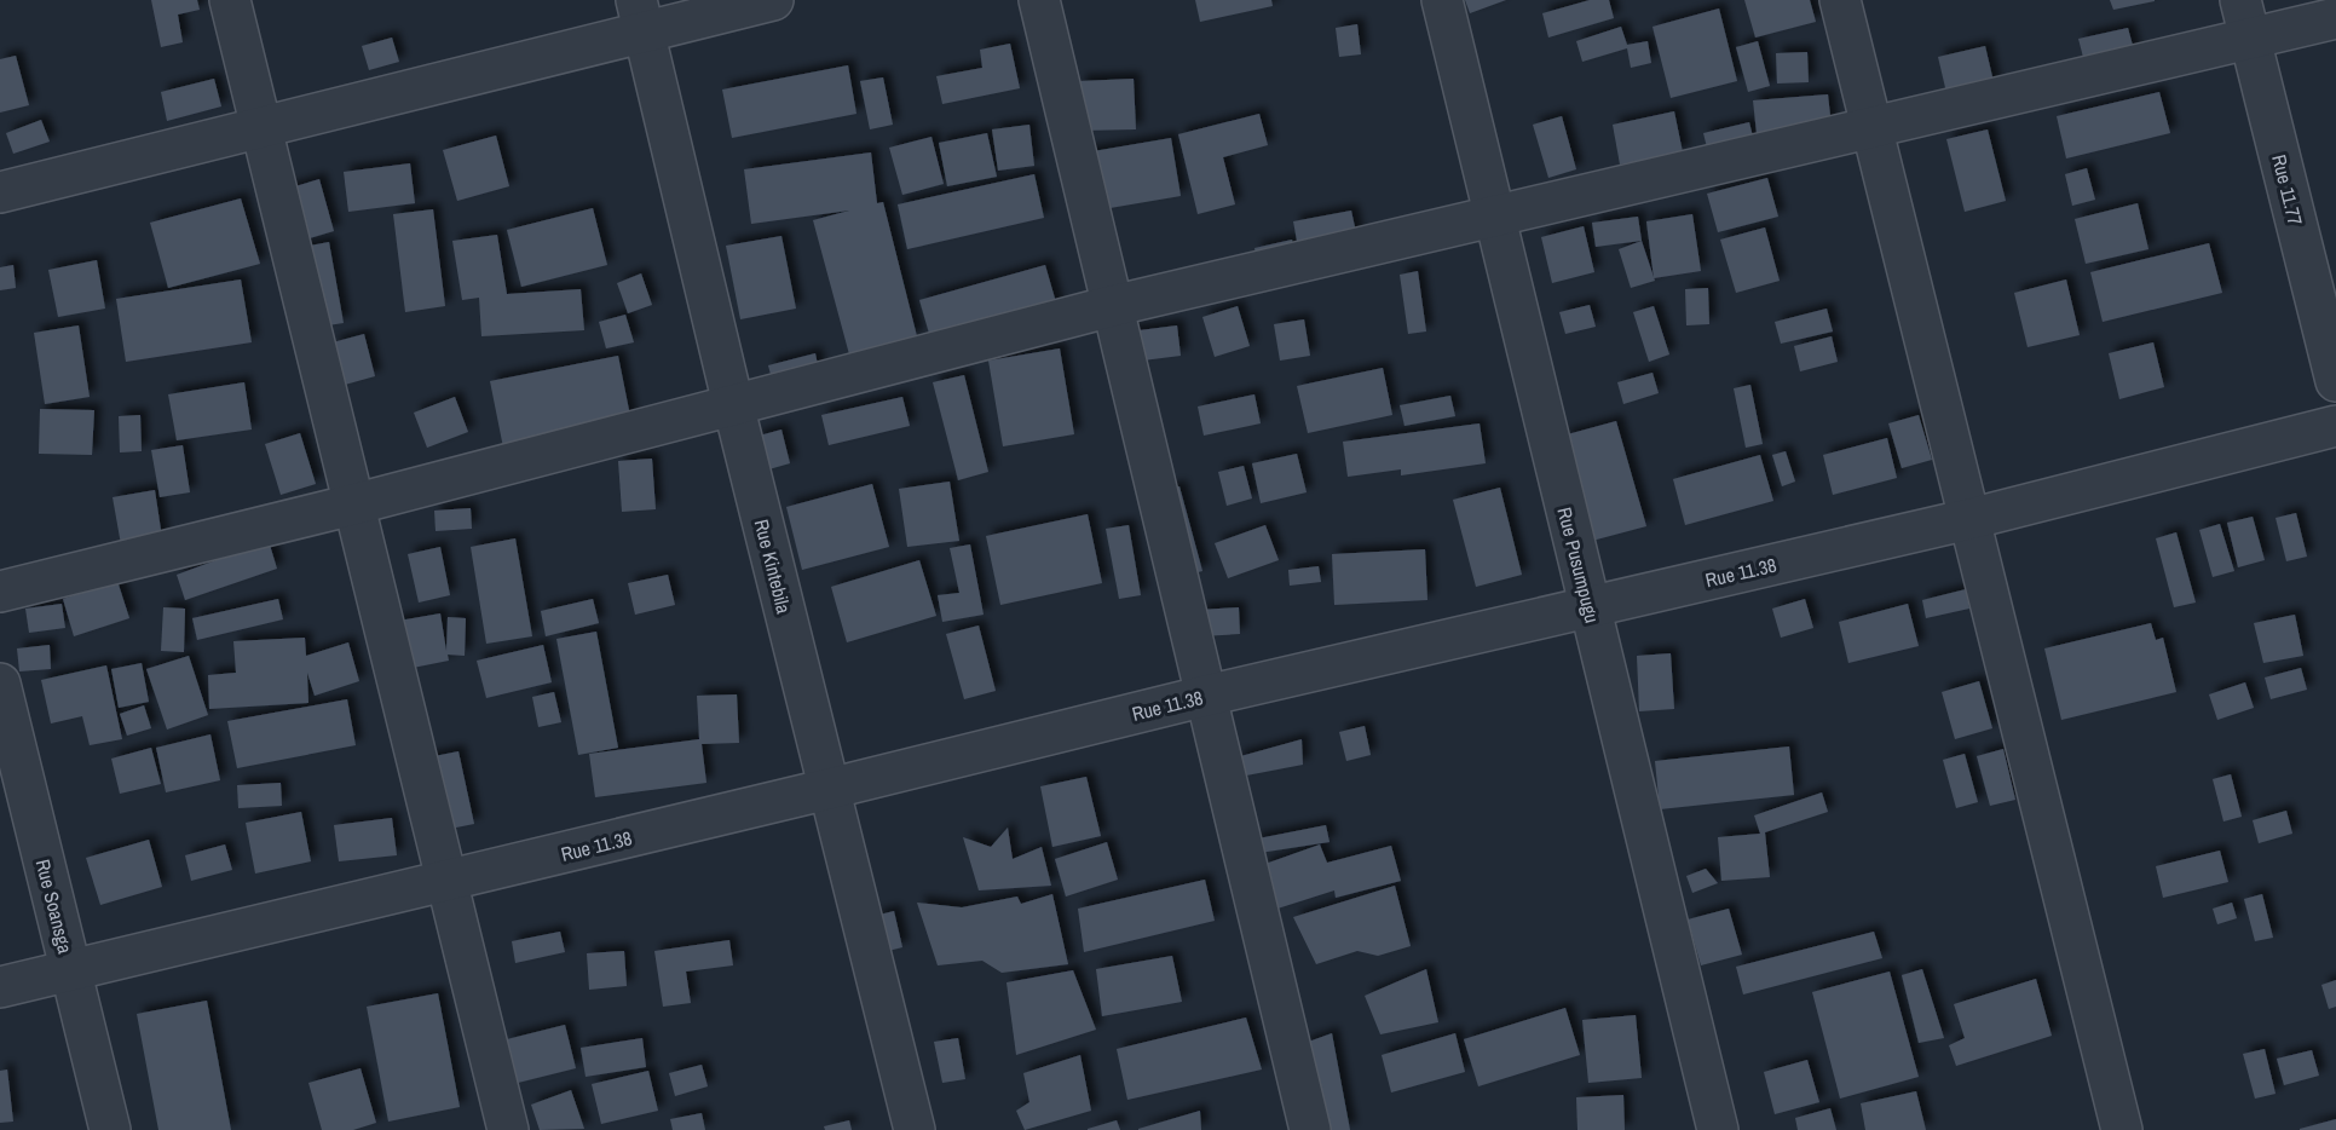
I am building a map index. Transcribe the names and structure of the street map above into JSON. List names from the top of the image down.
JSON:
{
  "streets": {
    "street": [
      "Rue 11.77",
      "Rue Pusumpugu",
      "Rue Kintebila",
      "Rue 11.38",
      "Rue Soansga"
    ]
  },
  "crossings": [
    ["Rue Pusumpugu", "Rue 11.38"],
    ["Rue Kintebila", "Rue 11.38"],
    ["Rue 11.38", "Rue Soansga"]
  ]
}
